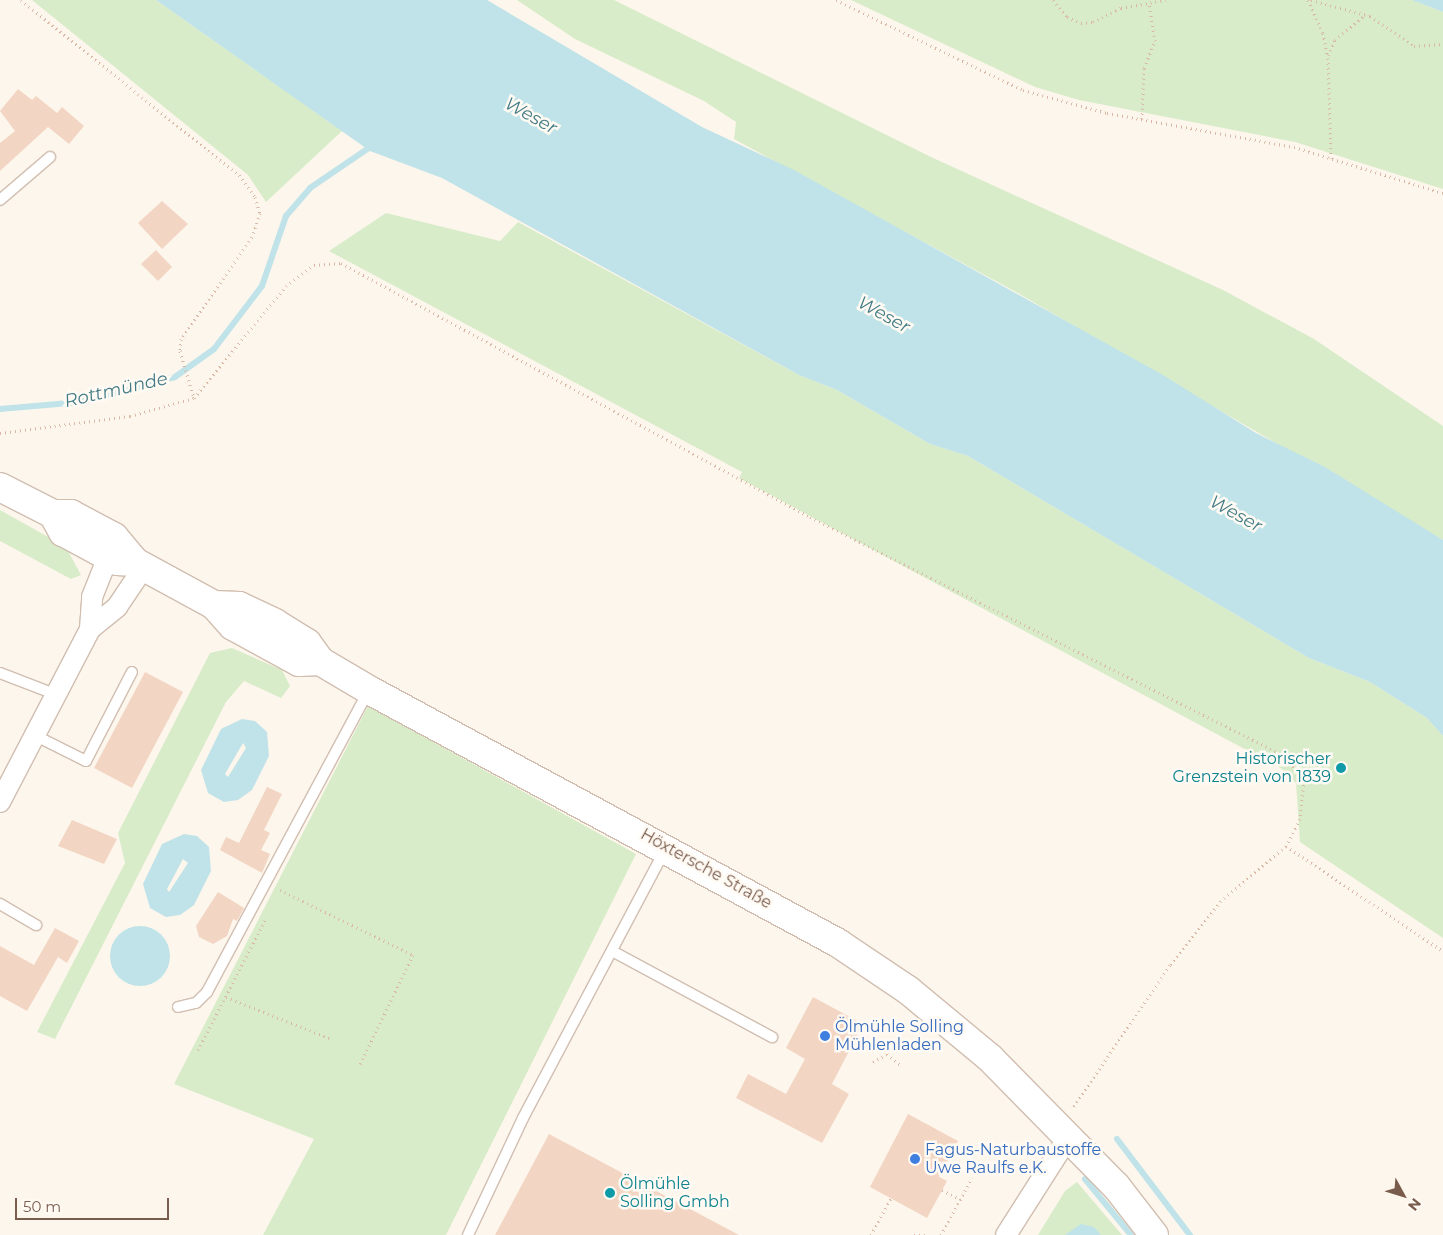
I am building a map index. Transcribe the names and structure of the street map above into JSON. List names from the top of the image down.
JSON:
{
  "streets": {
    "street": ["Höxtersche Straße"]
  },
  "water": ["Weser", "Rottmünde"],
  "places": [
    "Historischer Grenzstein von 1839",
    "Ölmühle Solling Mühlenladen",
    "Fagus-Naturbaustoffe Uwe Raulfs e.K.",
    "Ölmühle Solling Gmbh"
  ],
  "scale_bar": "50 m",
  "north": "bottom right"
}
